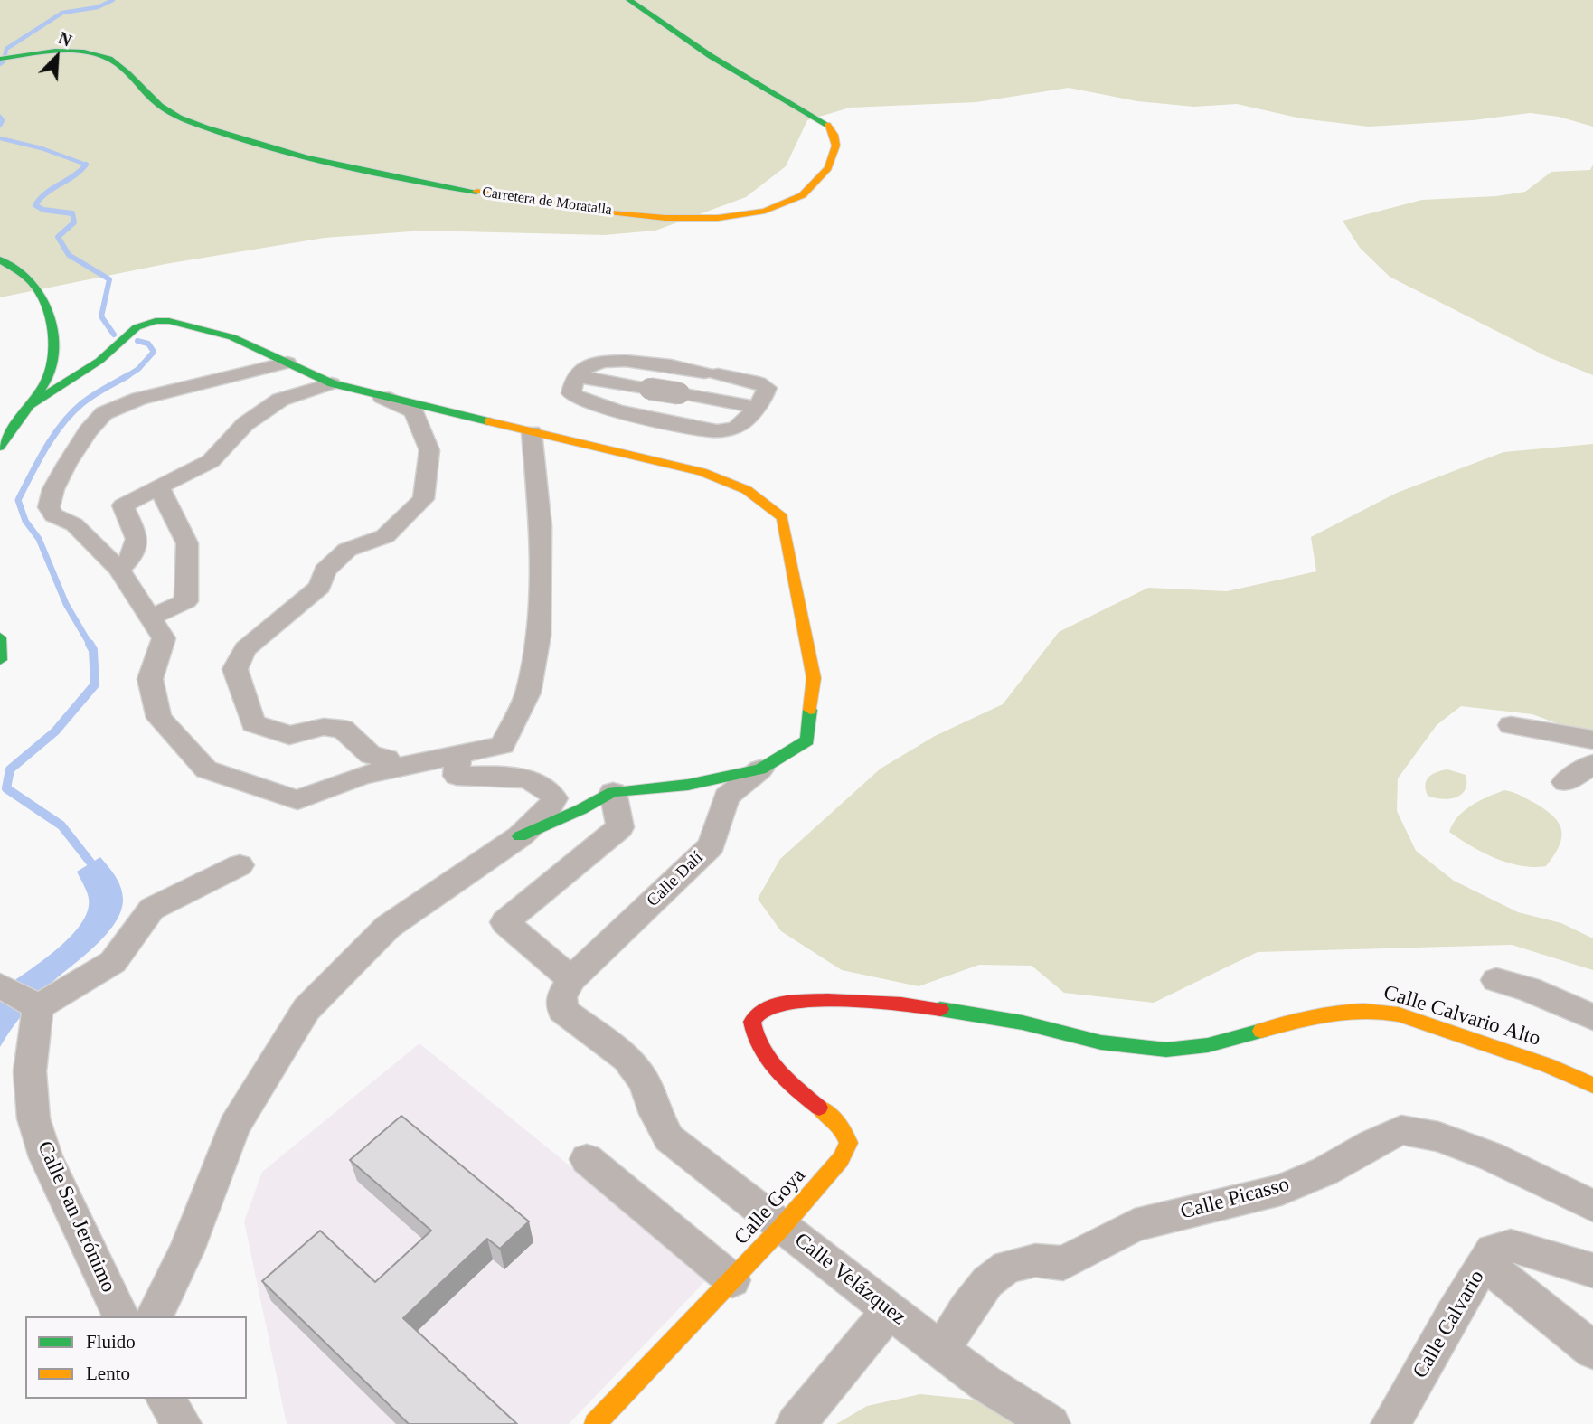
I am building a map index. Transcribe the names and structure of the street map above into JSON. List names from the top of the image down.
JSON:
{
  "streets": {
    "main road": ["Carretera de Moratalla", "Calle Calvario Alto", "Calle Goya"],
    "street": [
      "Calle Dalí",
      "Calle Picasso",
      "Calle San Jerónimo",
      "Calle Velázquez",
      "Calle Calvario"
    ]
  },
  "crossings": [
    ["Calle Dalí", "Calle Velázquez"],
    ["Calle Calvario Alto", "Calle Goya"],
    ["Calle Picasso", "Calle Velázquez"],
    ["Calle Goya", "Calle Velázquez"]
  ],
  "legend": ["Fluido", "Lento"],
  "north": "top right"
}
